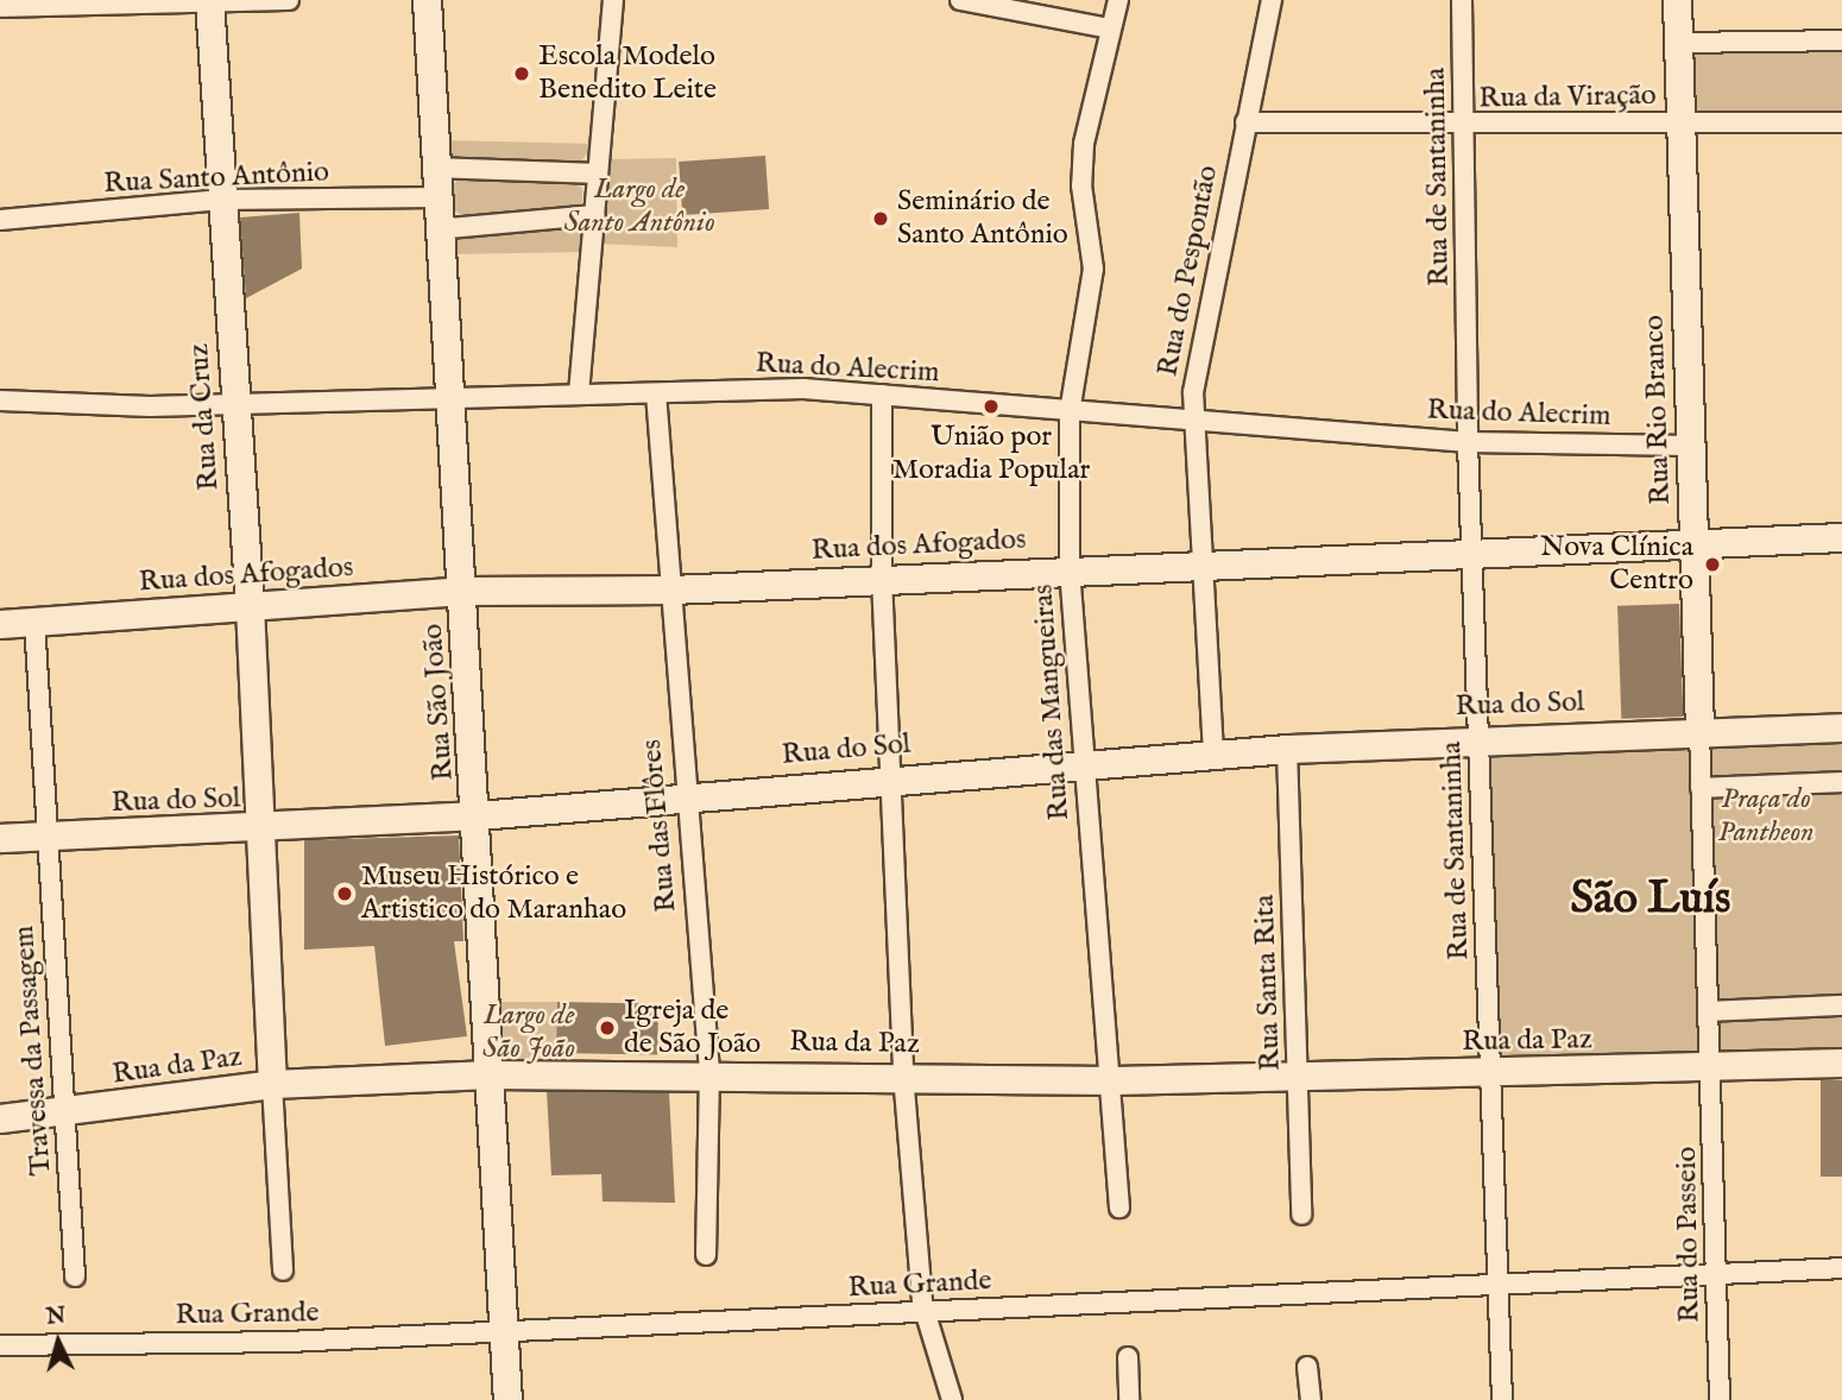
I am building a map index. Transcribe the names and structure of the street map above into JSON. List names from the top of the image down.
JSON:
{
  "streets": {
    "street": [
      "Rua da Viração",
      "Rua de Santaninha",
      "Rua Santo Antônio",
      "Rua do Pespontão",
      "Rua do Alecrim",
      "Rua Rio Branco",
      "Rua da Cruz",
      "Rua dos Afogados",
      "Rua São João",
      "Rua das Mangueiras",
      "Rua do Sol",
      "Rua das Flôres",
      "Rua Santa Rita",
      "Rua da Paz",
      "Travessa da Passagem",
      "Rua do Passeio",
      "Rua Grande"
    ]
  },
  "crossings": [
    ["Rua da Viração", "Rua de Santaninha"],
    ["Rua da Viração", "Rua do Pespontão"],
    ["Rua da Viração", "Rua Rio Branco"],
    ["Rua de Santaninha", "Rua do Alecrim"],
    ["Rua de Santaninha", "Rua dos Afogados"],
    ["Rua de Santaninha", "Rua do Sol"],
    ["Rua de Santaninha", "Rua da Paz"],
    ["Rua de Santaninha", "Rua Grande"],
    ["Rua Santo Antônio", "Rua da Cruz"],
    ["Rua Santo Antônio", "Rua São João"],
    ["Rua do Pespontão", "Rua do Alecrim"],
    ["Rua do Pespontão", "Rua dos Afogados"],
    ["Rua do Pespontão", "Rua do Sol"],
    ["Rua do Alecrim", "Rua Rio Branco"],
    ["Rua do Alecrim", "Rua da Cruz"],
    ["Rua do Alecrim", "Rua São João"],
    ["Rua do Alecrim", "Rua das Mangueiras"],
    ["Rua do Alecrim", "Rua das Flôres"],
    ["Rua Rio Branco", "Rua dos Afogados"],
    ["Rua Rio Branco", "Rua do Sol"],
    ["Rua Rio Branco", "Rua da Paz"],
    ["Rua Rio Branco", "Rua do Passeio"],
    ["Rua da Cruz", "Rua dos Afogados"],
    ["Rua da Cruz", "Rua do Sol"],
    ["Rua da Cruz", "Rua da Paz"],
    ["Rua dos Afogados", "Rua São João"],
    ["Rua dos Afogados", "Rua das Mangueiras"],
    ["Rua dos Afogados", "Rua das Flôres"],
    ["Rua dos Afogados", "Travessa da Passagem"],
    ["Rua São João", "Rua do Sol"],
    ["Rua São João", "Rua da Paz"],
    ["Rua São João", "Rua Grande"],
    ["Rua das Mangueiras", "Rua do Sol"],
    ["Rua das Mangueiras", "Rua da Paz"],
    ["Rua do Sol", "Rua das Flôres"],
    ["Rua do Sol", "Rua Santa Rita"],
    ["Rua do Sol", "Travessa da Passagem"],
    ["Rua das Flôres", "Rua da Paz"],
    ["Rua Santa Rita", "Rua da Paz"],
    ["Rua da Paz", "Travessa da Passagem"],
    ["Rua da Paz", "Rua do Passeio"],
    ["Rua do Passeio", "Rua Grande"]
  ],
  "districts": ["São Luís"],
  "parks": ["Largo de Santo Antônio", "Praça do Pantheon", "Largo de São João"],
  "places": [
    "Escola Modelo Benedito Leite",
    "Seminário de Santo Antônio",
    "União por Moradia Popular",
    "Nova Clínica Centro",
    "Museu Histórico e Artistico do Maranhao",
    "Igreja de de São João"
  ],
  "north": "top"
}
